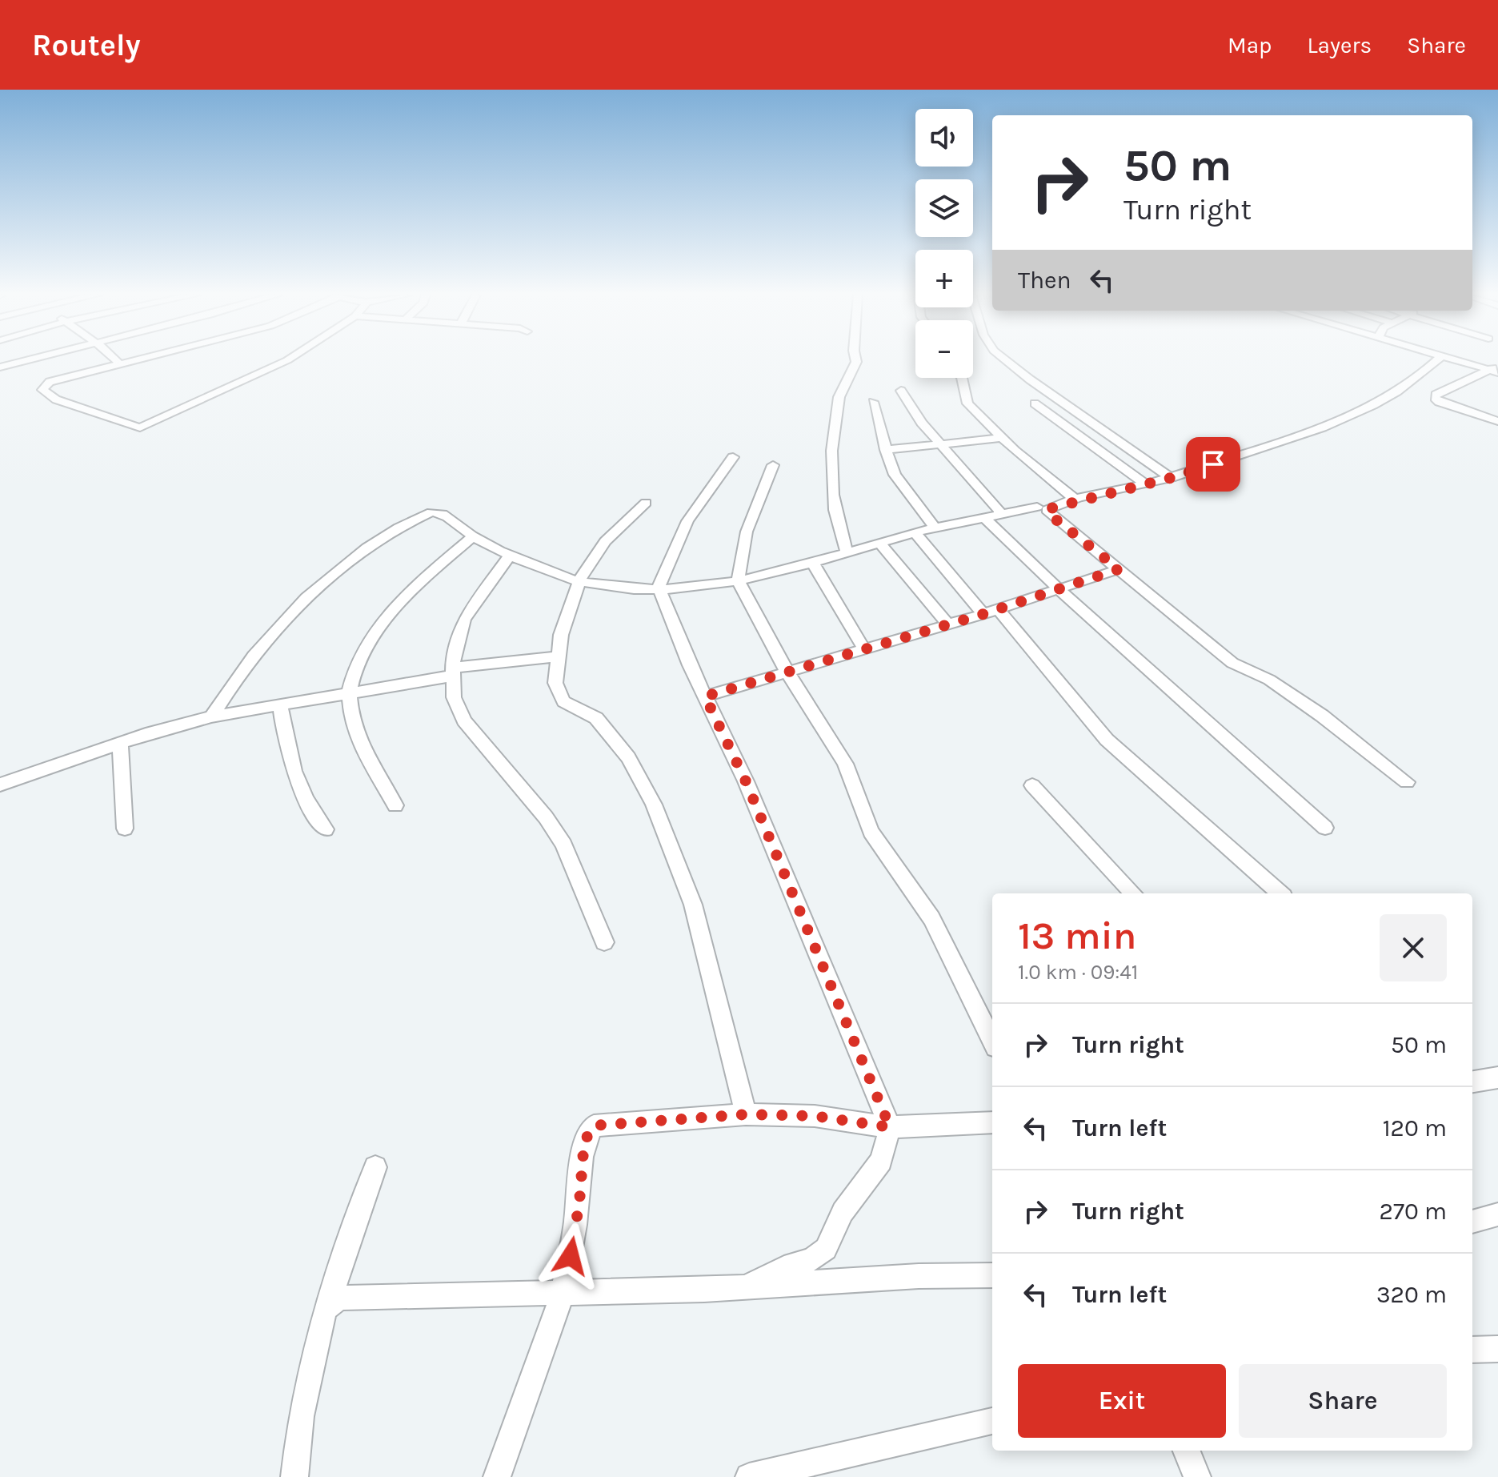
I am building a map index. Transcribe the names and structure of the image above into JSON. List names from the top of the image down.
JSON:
{
  "page": {
    "header": "Routely",
    "nav": ["Map", "Layers", "Share"],
    "map_buttons": ["+", "−"],
    "turn": ["50 m", "Turn right"],
    "then": "Then",
    "heading": ["13 min", "1.0 km · 09:41"],
    "list": [
      {
        "name": "Turn right",
        "value": "50 m"
      },
      {
        "name": "Turn left",
        "value": "120 m"
      },
      {
        "name": "Turn right",
        "value": "270 m"
      },
      {
        "name": "Turn left",
        "value": "320 m"
      }
    ],
    "buttons": ["Exit", "Share"]
  }
}
